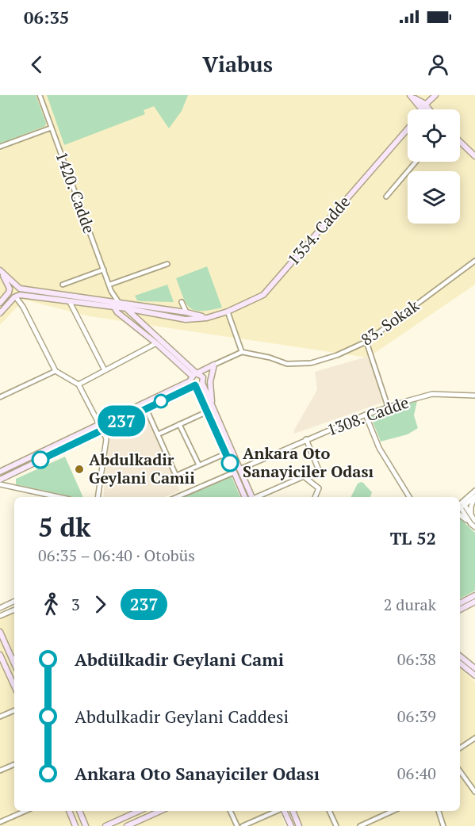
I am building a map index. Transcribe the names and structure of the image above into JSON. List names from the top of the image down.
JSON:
{
  "streets": {
    "main road": ["1354. Cadde"],
    "street": ["1420. Cadde", "83. Sokak", "1308. Cadde"]
  },
  "crossings": [
    ["1420. Cadde", "1354. Cadde"]
  ],
  "places": ["Ankara Oto Sanayiciler Odası", "Abdulkadir Geylani Camii"],
  "lines": ["bus line 237"],
  "page": {
    "status": "06:35",
    "header": "Viabus",
    "on_map": "237",
    "heading": ["5 dk", "06:35 – 06:40 · Otobüs", "TL 52"],
    "legs": ["3", "237", "2 durak"],
    "list": [
      {
        "name": "Abdülkadir Geylani Cami",
        "value": "06:38"
      },
      {
        "name": "Abdulkadir Geylani Caddesi",
        "value": "06:39"
      },
      {
        "name": "Ankara Oto Sanayiciler Odası",
        "value": "06:40"
      }
    ]
  }
}
